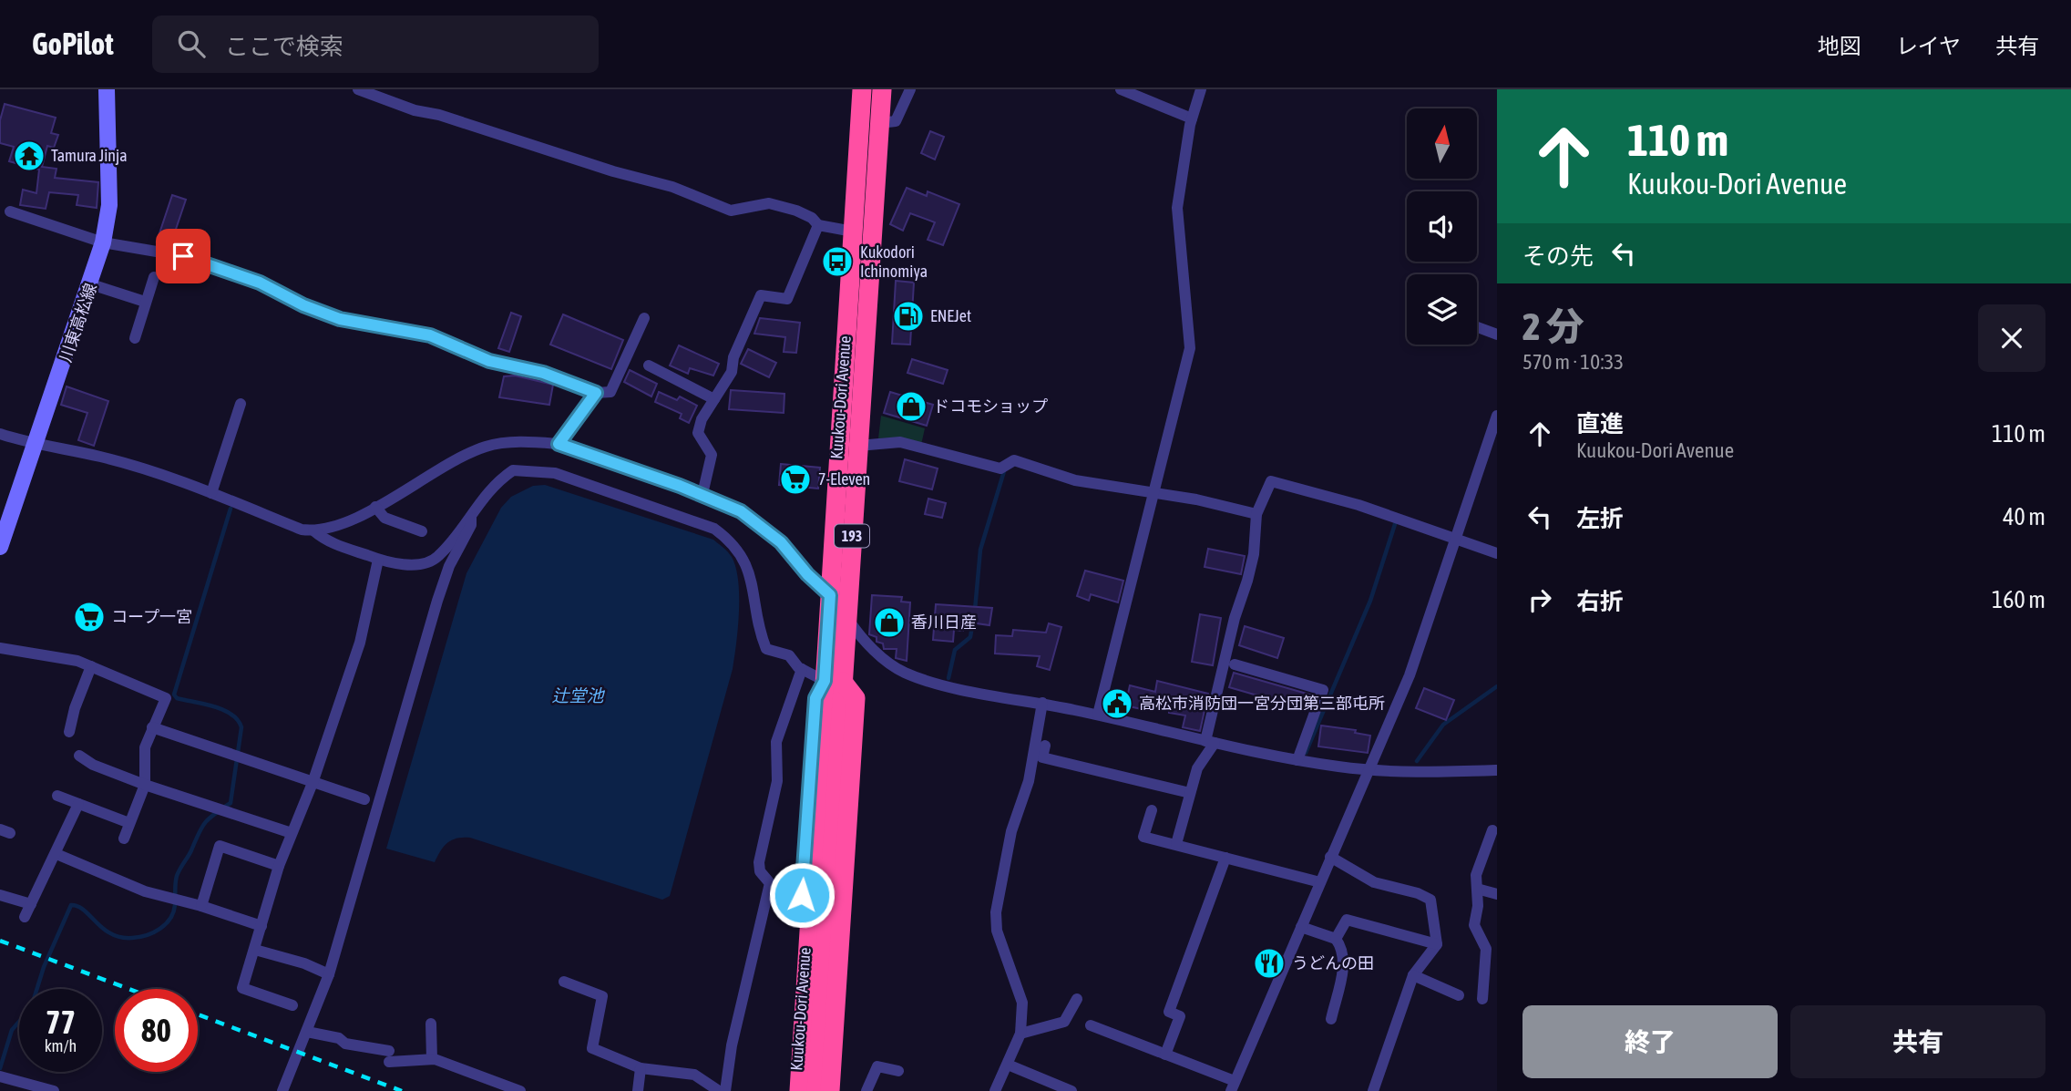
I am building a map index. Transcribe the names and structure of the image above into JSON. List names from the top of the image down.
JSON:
{
  "streets": {
    "highway": ["Kuukou-Dori Avenue", "193"],
    "main road": ["川東高松線"]
  },
  "water": ["辻堂池"],
  "places": {
    "temple": ["Tamura Jinja"],
    "bus stop": ["Kukodori Ichinomiya"],
    "fuel station": ["ENEJet"],
    "shop": ["ドコモショップ", "香川日産"],
    "supermarket": ["7-Eleven", "コープ一宮"],
    "public building": ["高松市消防団一宮分団第三部屯所"],
    "restaurant": ["うどんの田"]
  },
  "north": "top",
  "page": {
    "header": "GoPilot",
    "search": "ここで検索",
    "nav": ["地図", "レイヤ", "共有"],
    "turn": ["110 m", "Kuukou-Dori Avenue"],
    "then": "その先",
    "heading": ["2 分", "570 m · 10:33"],
    "list": [
      {
        "name": "直進",
        "note": "Kuukou-Dori Avenue",
        "value": "110 m"
      },
      {
        "name": "左折",
        "value": "40 m"
      },
      {
        "name": "右折",
        "value": "160 m"
      }
    ],
    "speed": "77 km/h",
    "limit": "80",
    "buttons": ["終了", "共有"]
  }
}
